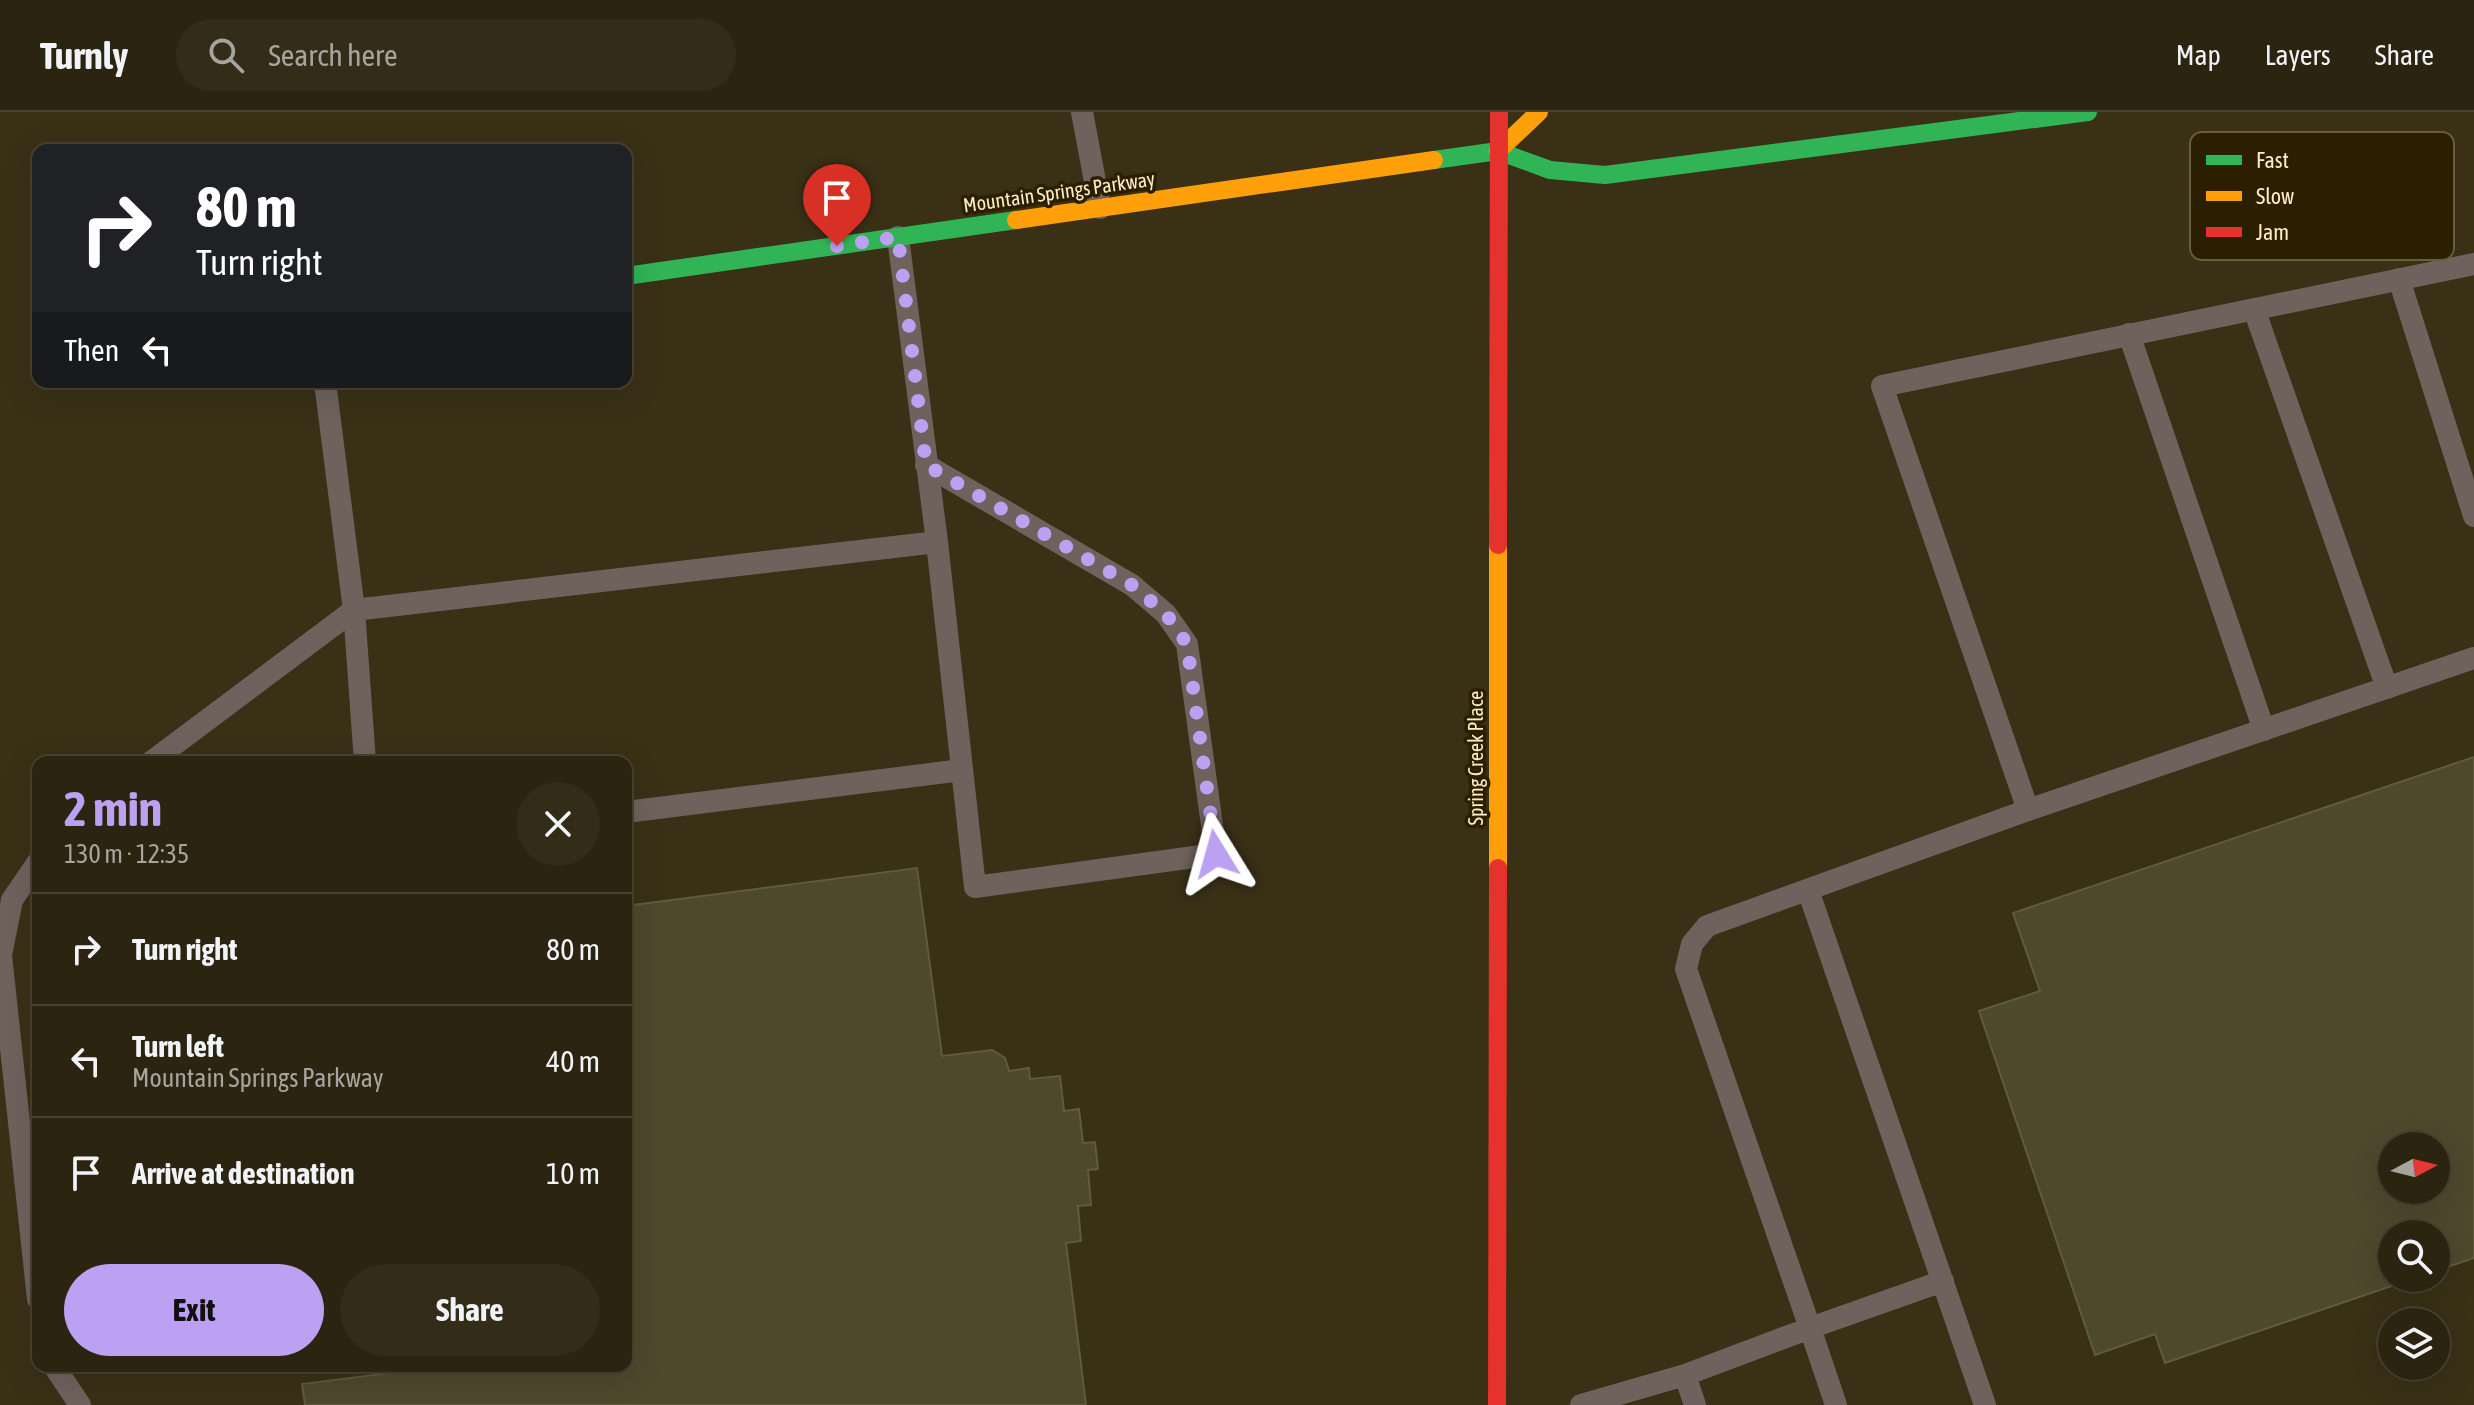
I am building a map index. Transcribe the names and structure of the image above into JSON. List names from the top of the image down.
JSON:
{
  "streets": {
    "street": ["Mountain Springs Parkway", "Spring Creek Place"]
  },
  "crossings": [
    ["Mountain Springs Parkway", "Spring Creek Place"]
  ],
  "legend": ["Fast", "Slow", "Jam"],
  "north": "right",
  "page": {
    "header": "Turnly",
    "search": "Search here",
    "nav": ["Map", "Layers", "Share"],
    "turn": ["80 m", "Turn right"],
    "then": "Then",
    "heading": ["2 min", "130 m · 12:35"],
    "list": [
      {
        "name": "Turn right",
        "value": "80 m"
      },
      {
        "name": "Turn left",
        "note": "Mountain Springs Parkway",
        "value": "40 m"
      },
      {
        "name": "Arrive at destination",
        "value": "10 m"
      }
    ],
    "buttons": ["Exit", "Share"]
  }
}
